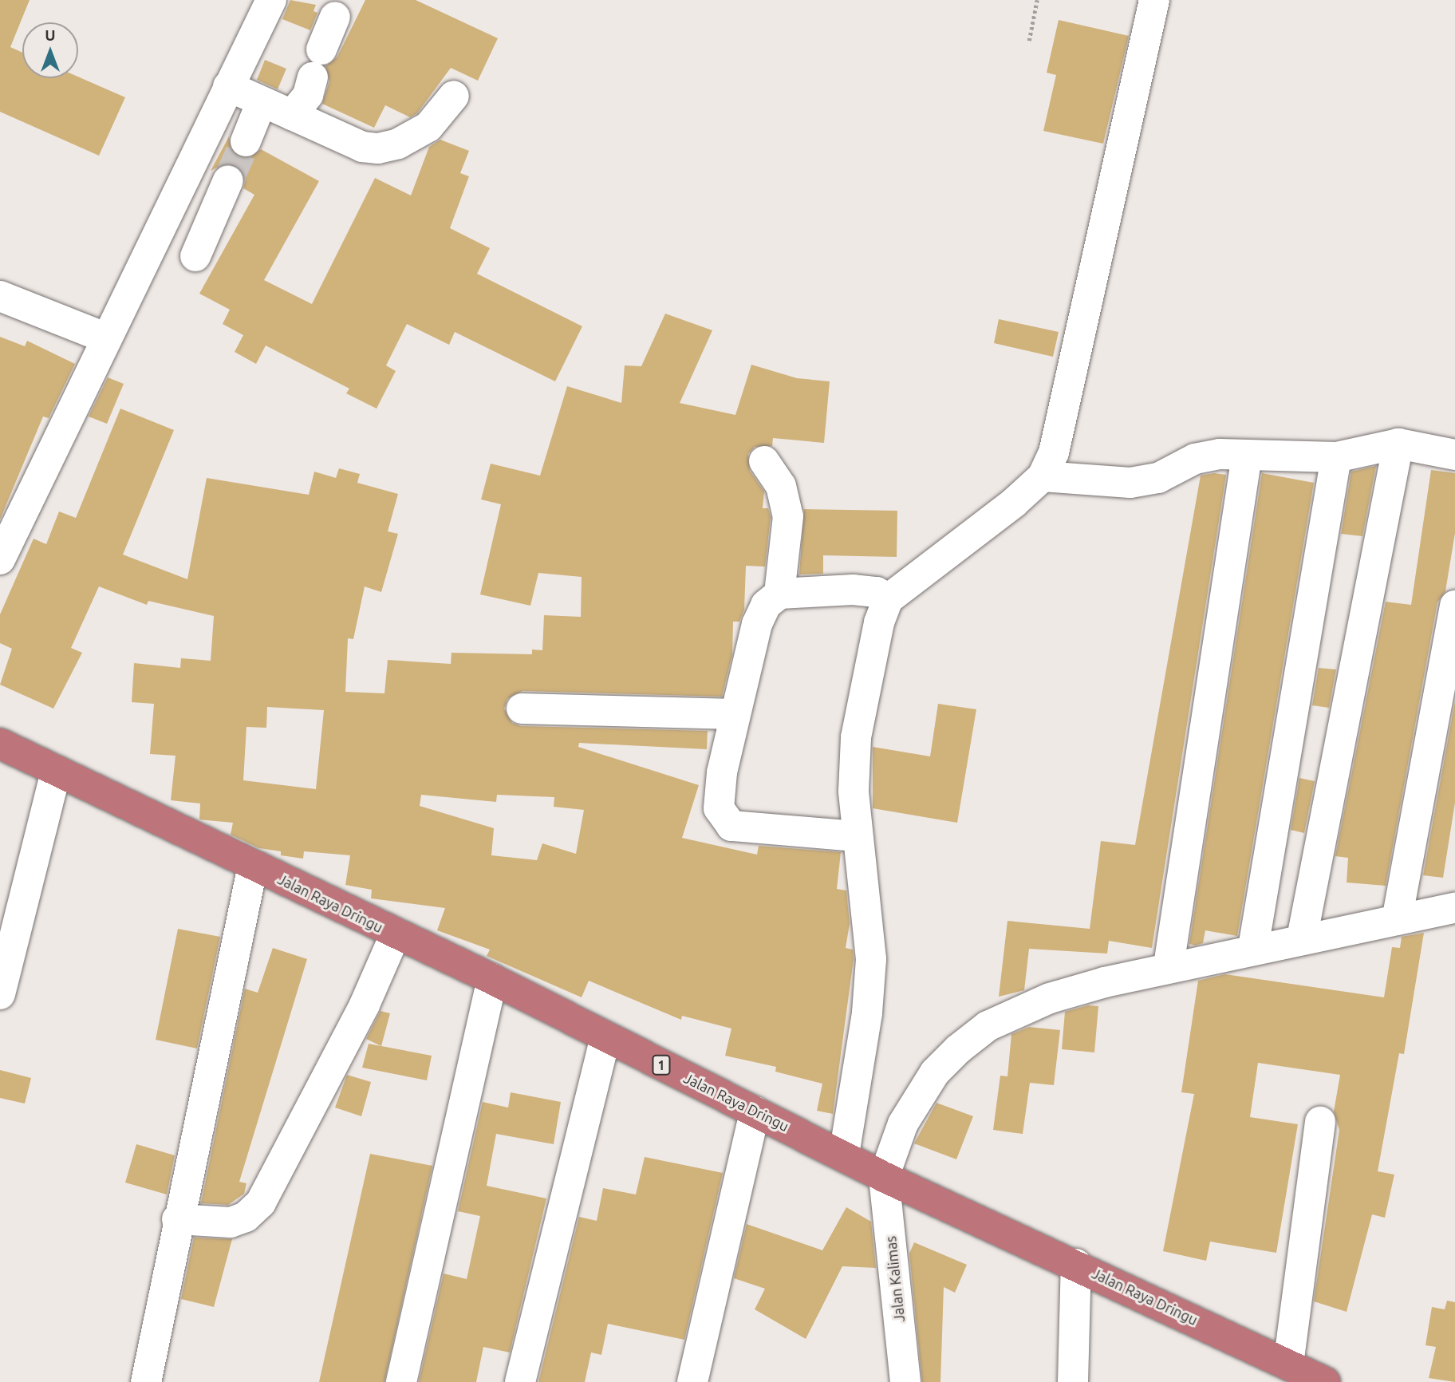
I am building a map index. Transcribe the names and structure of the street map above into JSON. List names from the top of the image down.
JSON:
{
  "streets": {
    "highway": ["Jalan Raya Dringu", "1"],
    "street": ["Jalan Kalimas"]
  },
  "crossings": [
    ["Jalan Raya Dringu", "Jalan Kalimas"]
  ],
  "north": "top"
}
